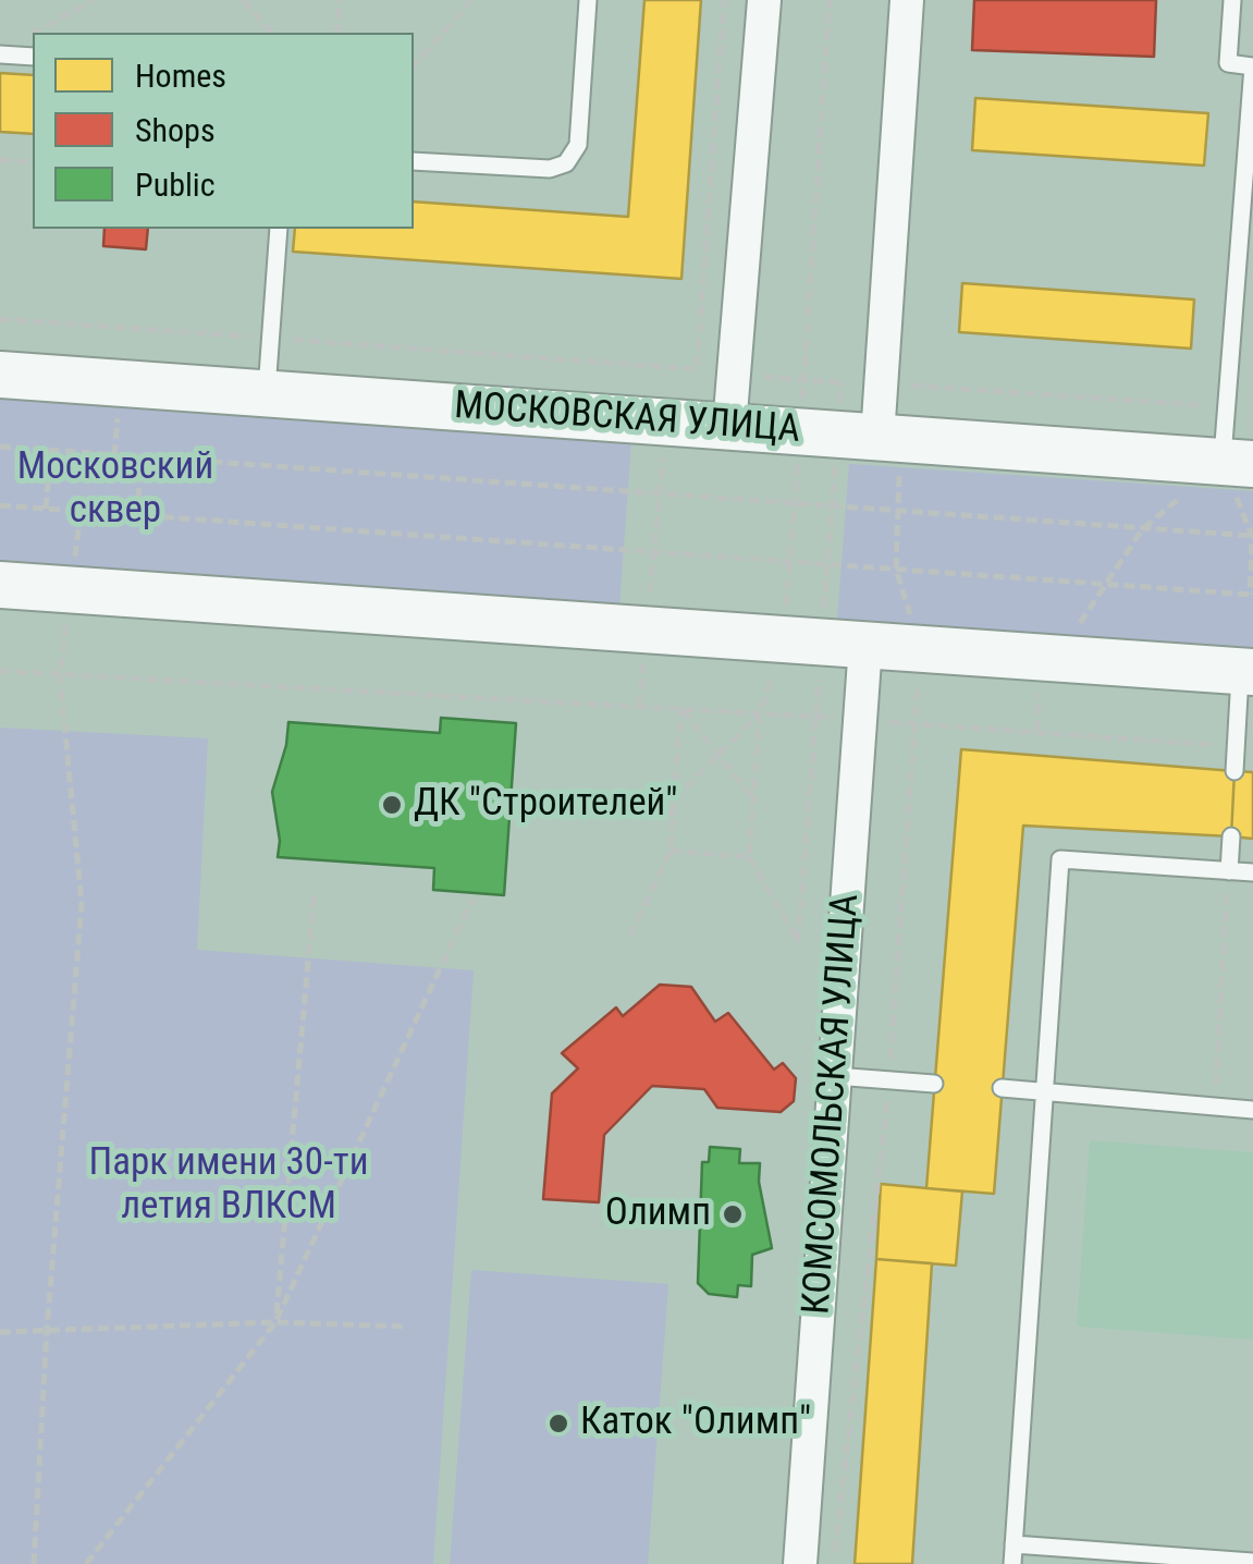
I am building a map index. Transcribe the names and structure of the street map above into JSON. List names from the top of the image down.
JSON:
{
  "streets": {
    "main road": ["МОСКОВСКАЯ УЛИЦА"],
    "street": ["КОМСОМОЛЬСКАЯ УЛИЦА"]
  },
  "parks": ["Московский сквер", "Парк имени 30-ти летия ВЛКСМ"],
  "places": ["ДК \"Строителей\"", "Олимп", "Каток \"Олимп\""],
  "legend": ["Homes", "Shops", "Public"]
}
